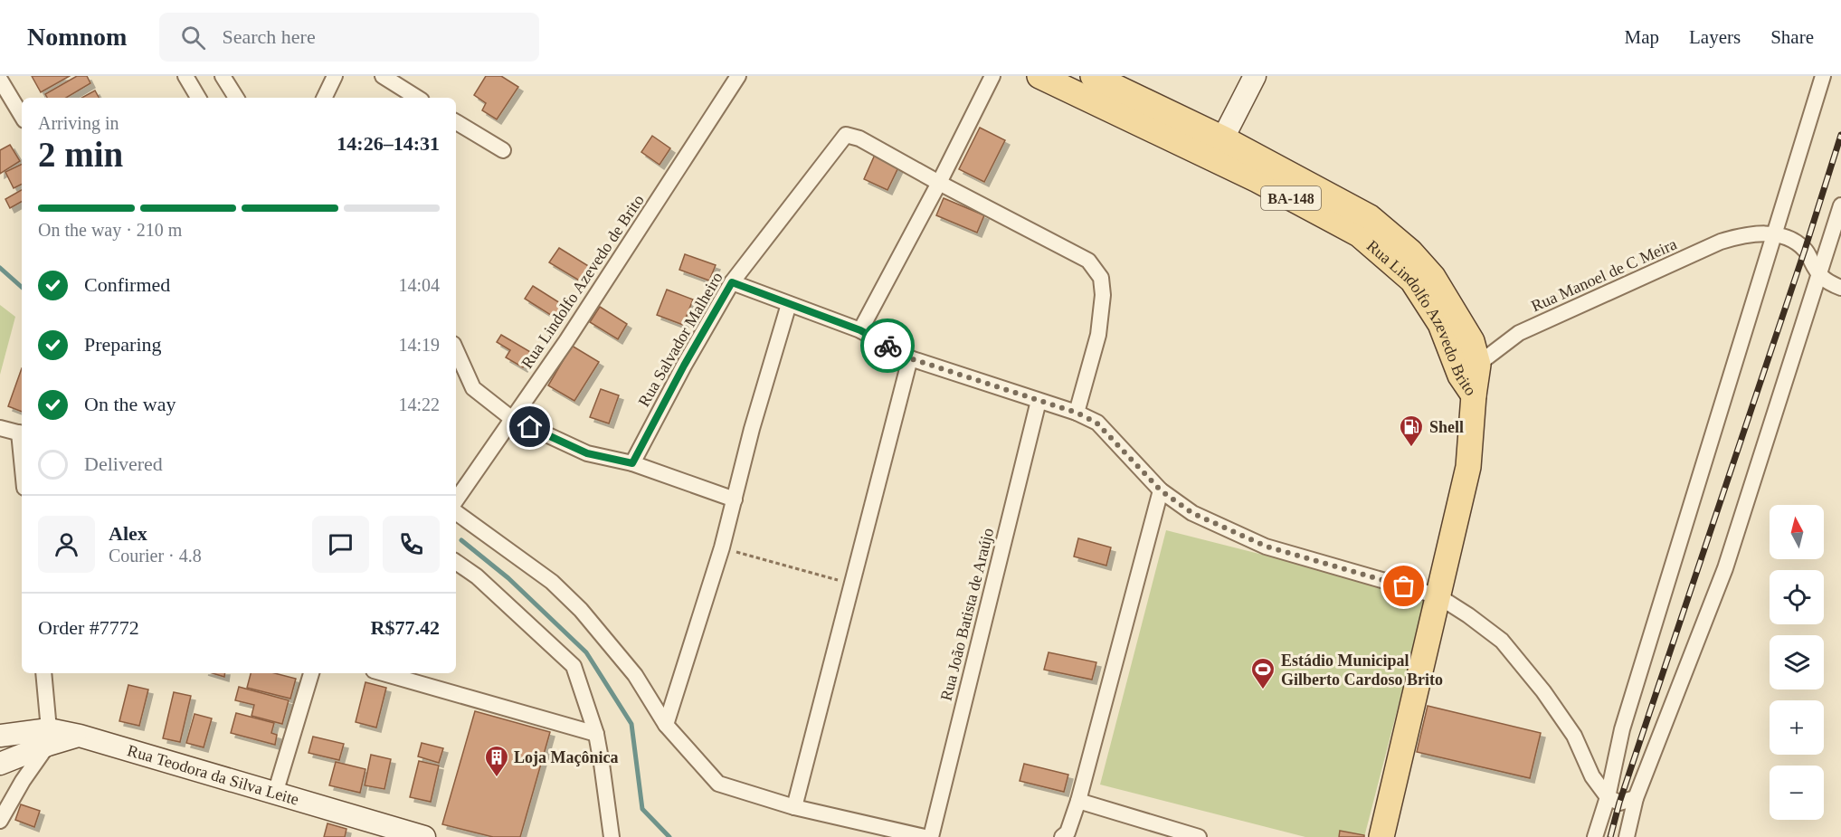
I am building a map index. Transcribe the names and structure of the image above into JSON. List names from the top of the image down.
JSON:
{
  "streets": {
    "main road": ["BA-148", "Rua Lindolfo Azevedo Brito"],
    "street": [
      "Rua Manoel de C Meira",
      "Rua Lindolfo Azevedo de Brito",
      "Rua Salvador Malheiro",
      "Rua João Batista de Araújo",
      "Rua Teodora da Silva Leite"
    ]
  },
  "crossings": [
    ["Rua Manoel de C Meira", "Rua Lindolfo Azevedo Brito"]
  ],
  "places": {
    "fuel station": ["Shell"],
    "sports": ["Estádio Municipal Gilberto Cardoso Brito"],
    "building": ["Loja Maçônica"]
  },
  "north": "top",
  "page": {
    "header": "Nomnom",
    "search": "Search here",
    "nav": ["Map", "Layers", "Share"],
    "heading": ["2 min", "Arriving in", "14:26–14:31"],
    "panel": [
      "Alex",
      "Courier · 4.8",
      "Order #7772",
      "R$77.42"
    ],
    "bar": "On the way · 210 m",
    "list": [
      ["Confirmed", "14:04"],
      ["Preparing", "14:19"],
      ["On the way", "14:22"],
      "Delivered"
    ],
    "map_buttons": ["+", "−"]
  }
}
